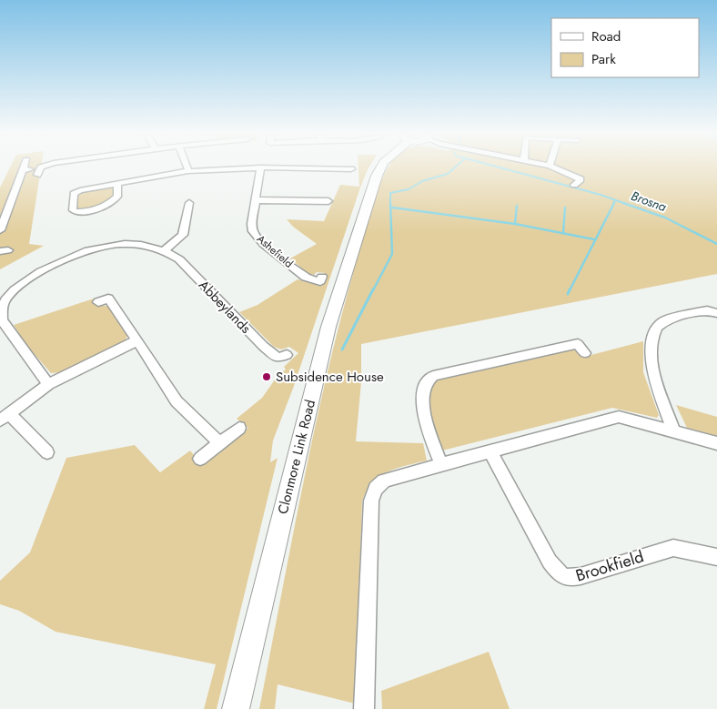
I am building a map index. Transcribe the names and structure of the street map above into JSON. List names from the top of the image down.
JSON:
{
  "streets": {
    "main road": ["Clonmore Link Road"],
    "street": ["Ashefield", "Abbeylands", "Brookfield"]
  },
  "water": ["Brosna"],
  "places": ["Subsidence House"],
  "legend": ["Road", "Park"]
}
